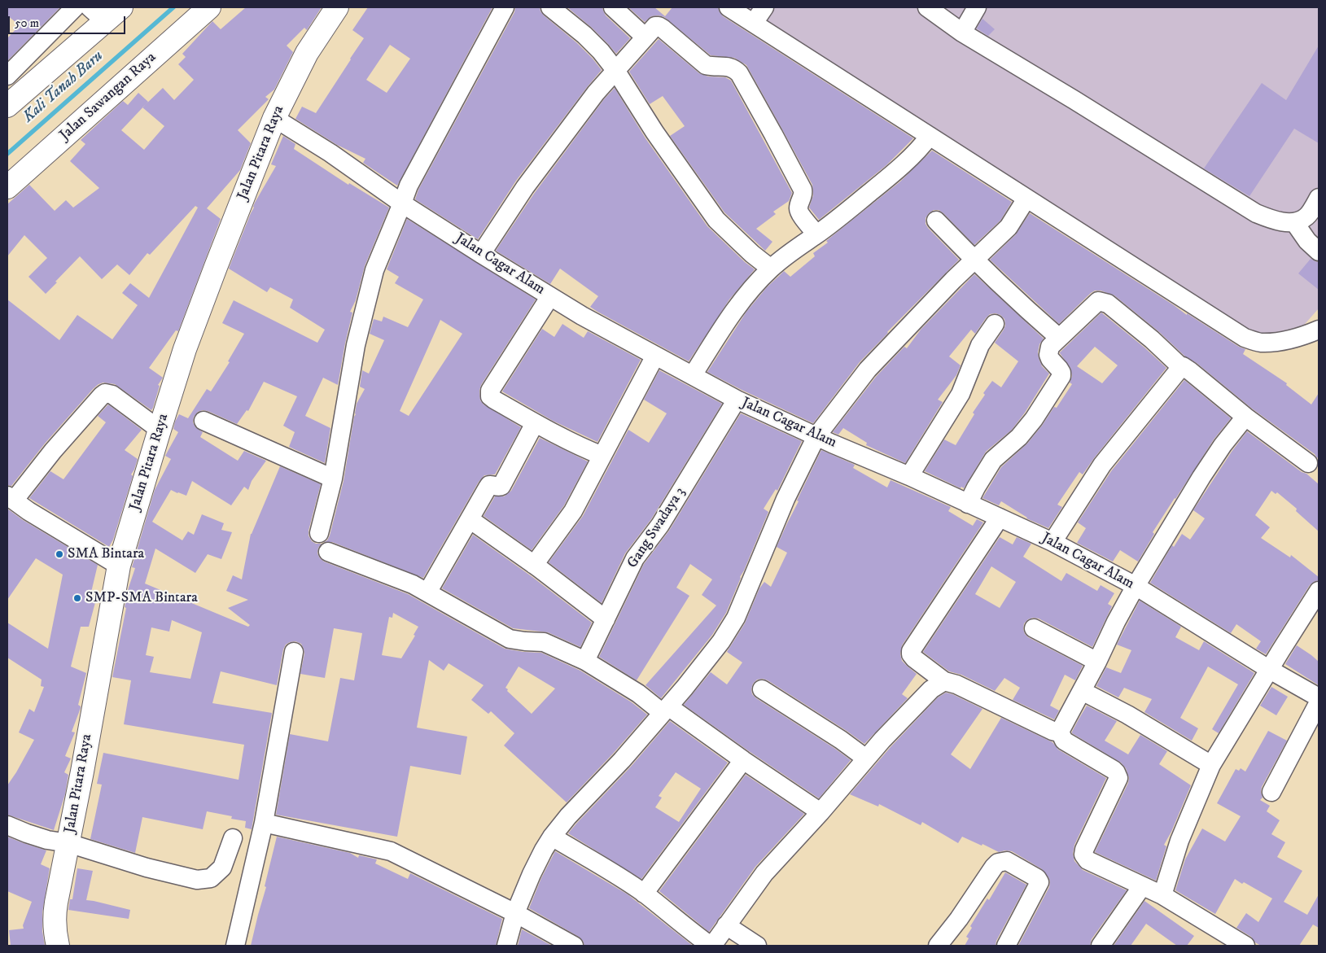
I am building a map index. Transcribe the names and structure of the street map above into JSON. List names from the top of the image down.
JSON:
{
  "streets": {
    "main road": ["Jalan Sawangan Raya", "Jalan Pitara Raya"],
    "street": ["Jalan Cagar Alam", "Gang Swadaya 3"]
  },
  "crossings": [
    ["Jalan Pitara Raya", "Jalan Cagar Alam"],
    ["Jalan Cagar Alam", "Gang Swadaya 3"]
  ],
  "water": ["Kali Tanah Baru"],
  "places": ["SMA Bintara", "SMP-SMA Bintara"],
  "scale_bar": "50 m"
}
